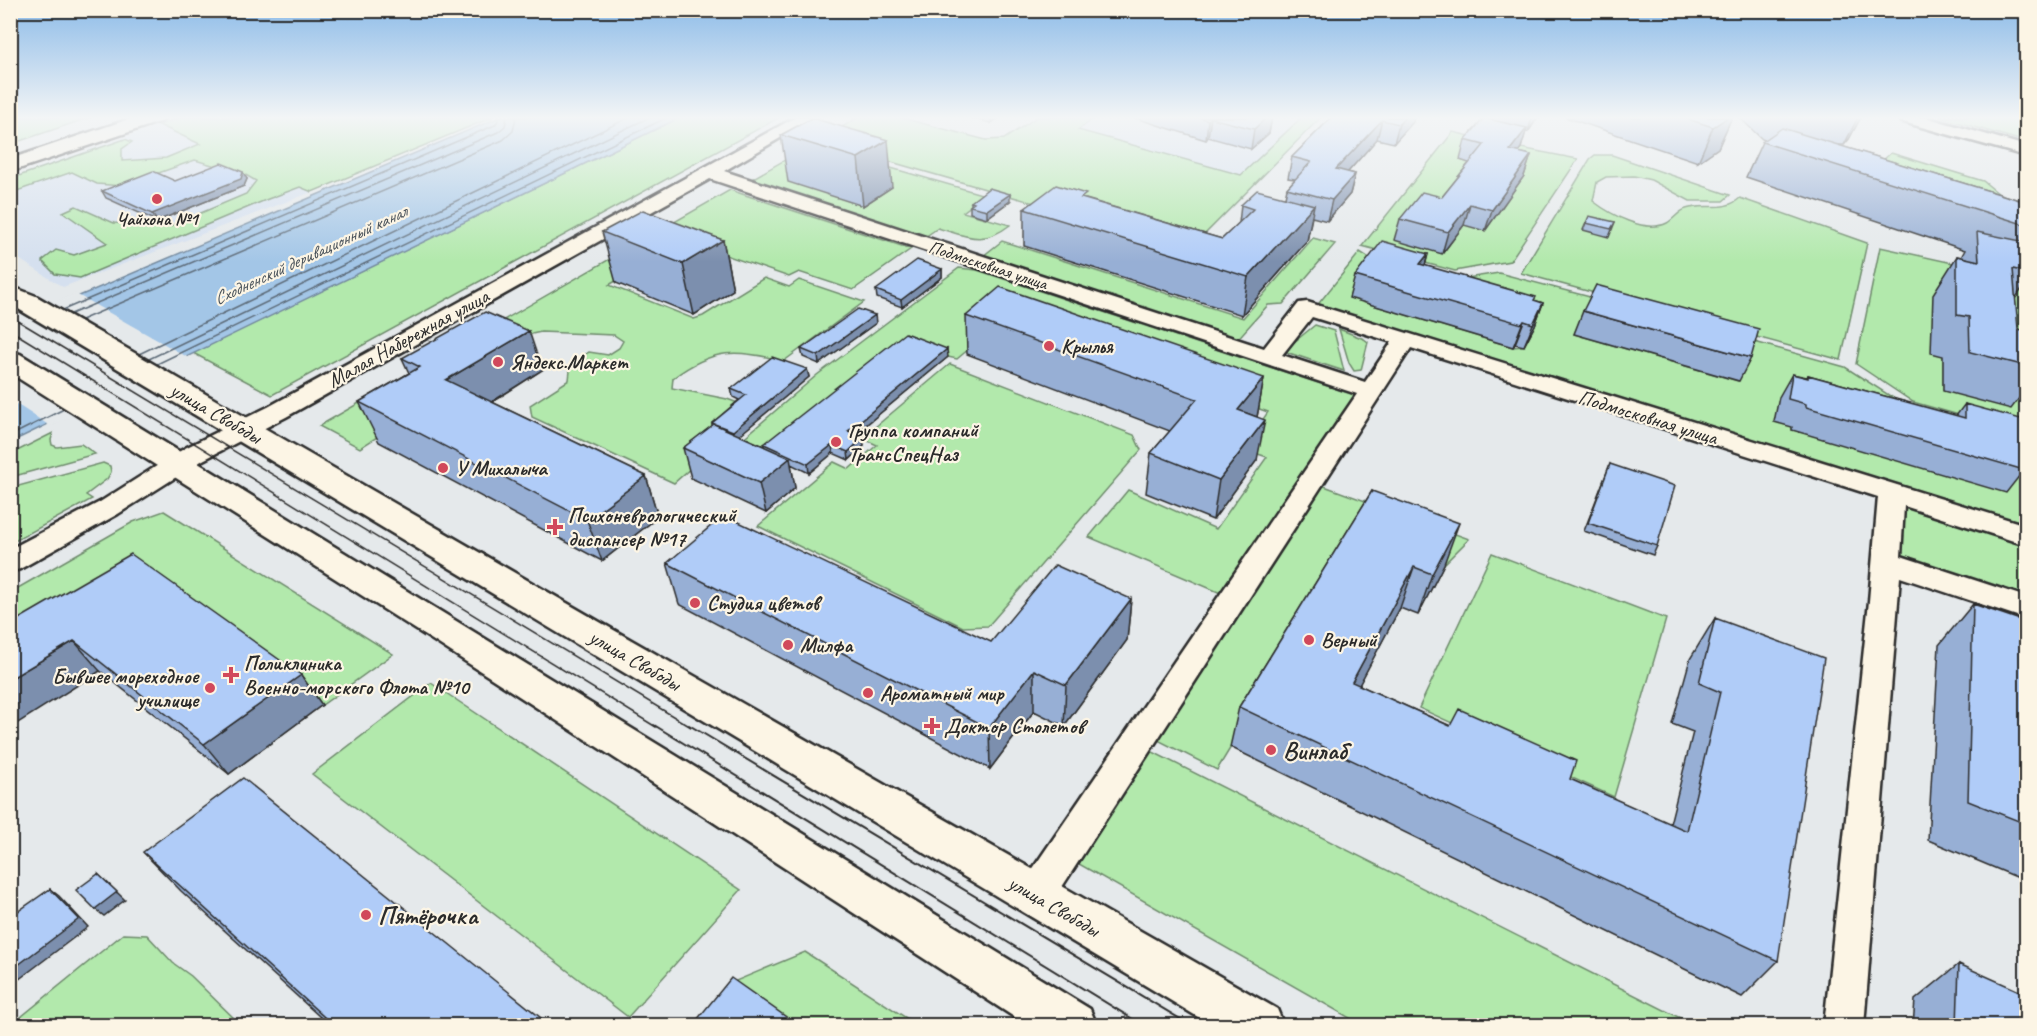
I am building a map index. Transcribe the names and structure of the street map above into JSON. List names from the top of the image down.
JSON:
{
  "streets": {
    "main road": ["улица Свободы"],
    "street": ["Подмосковная улица", "Малая Набережная улица"]
  },
  "crossings": [
    ["Подмосковная улица", "Малая Набережная улица"],
    ["Малая Набережная улица", "улица Свободы"]
  ],
  "water": ["Сходненский деривационный канал"],
  "places": {
    "other": [
      "Чайхона №1",
      "Крылья",
      "Яндекс.Маркет",
      "Группа компаний ТрансСпецНаз",
      "У Михалыча",
      "Студия цветов",
      "Верный",
      "Милфа",
      "Бывшее мореходное училище",
      "Ароматный мир",
      "Винлаб",
      "Пятёрочка"
    ],
    "health": ["Психоневрологический диспансер №17", "Поликлиника Военно-морского Флота №10", "Доктор Столетов"]
  }
}
